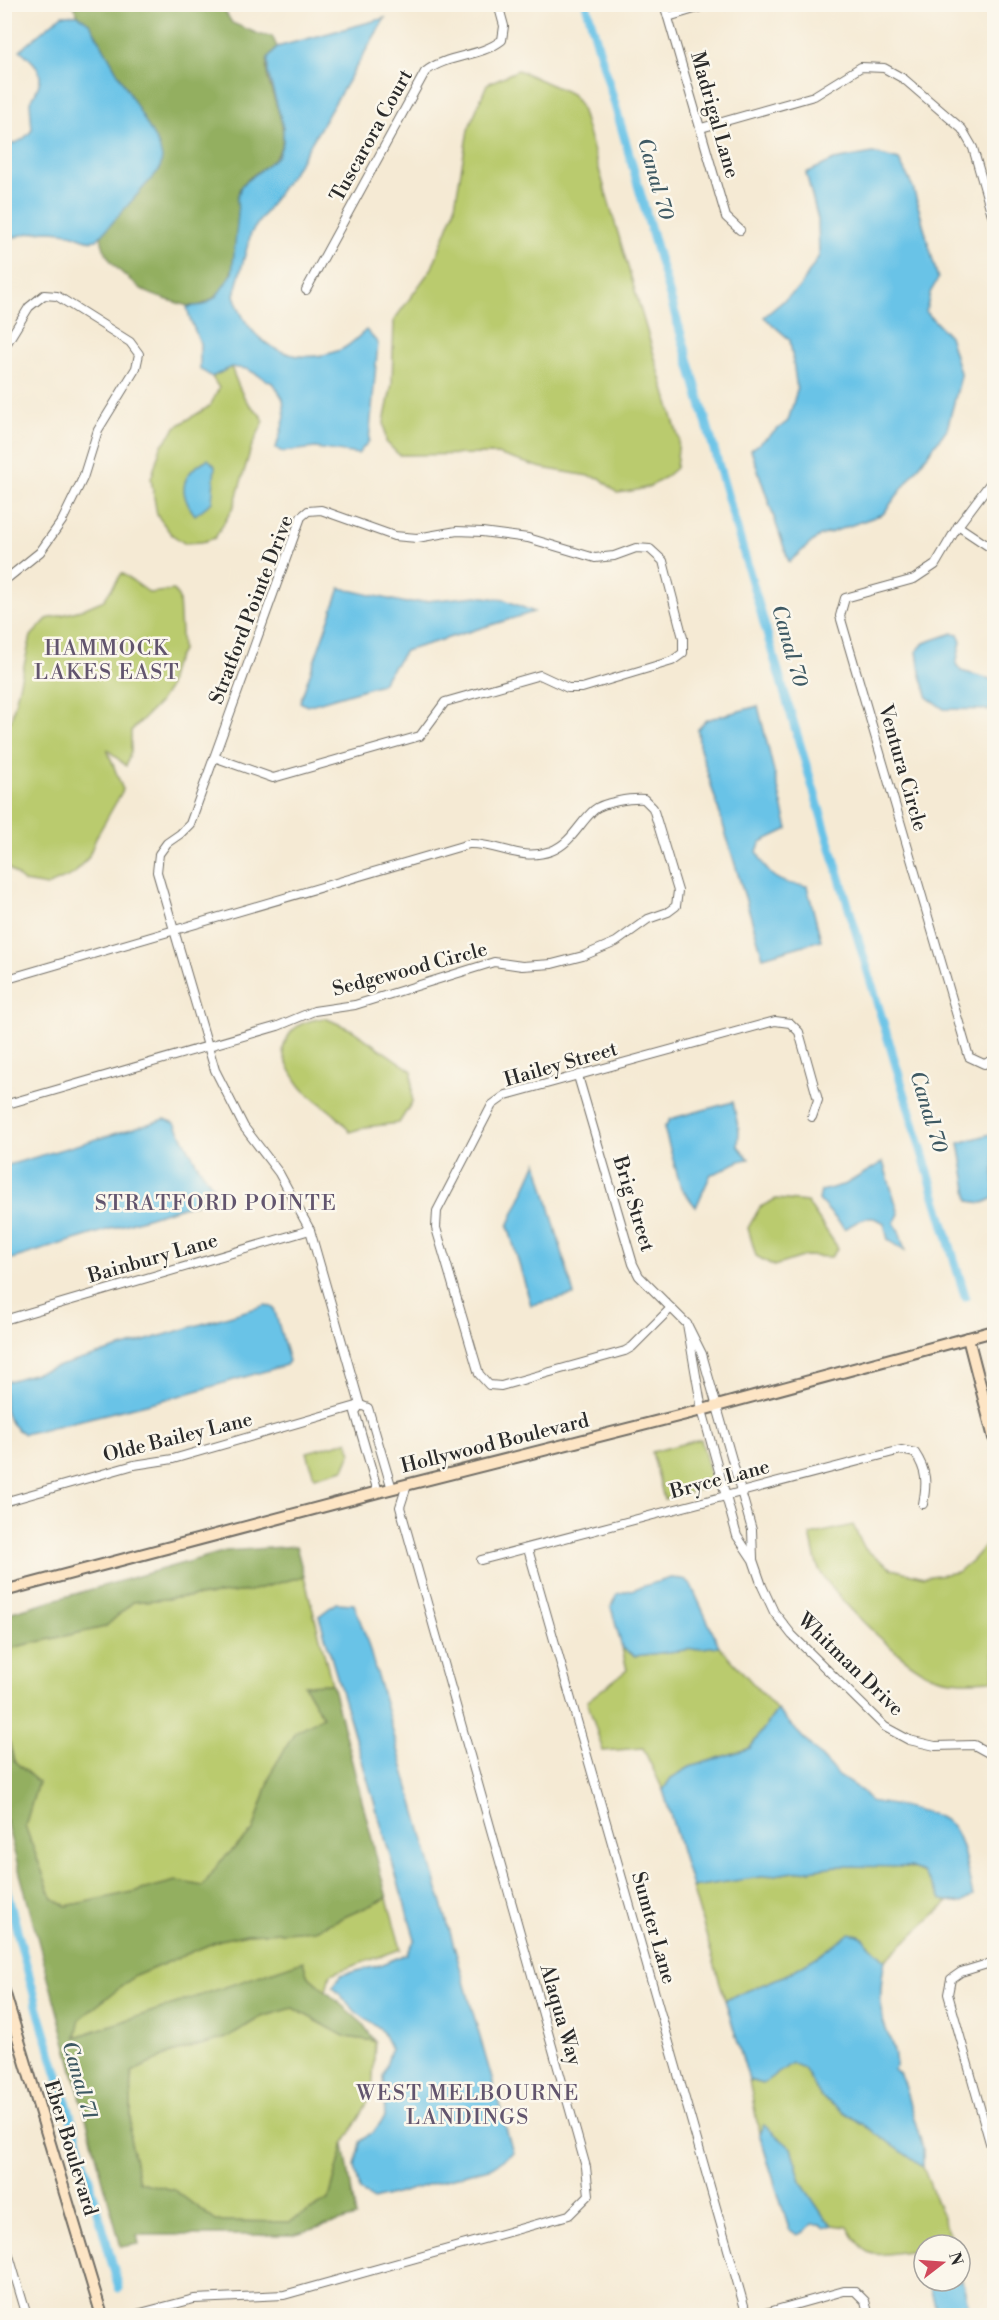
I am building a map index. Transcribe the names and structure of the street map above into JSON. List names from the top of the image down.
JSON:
{
  "streets": {
    "street": [
      "Madrigal Lane",
      "Tuscarora Court",
      "Stratford Pointe Drive",
      "Ventura Circle",
      "Sedgewood Circle",
      "Hailey Street",
      "Brig Street",
      "Bainbury Lane",
      "Olde Bailey Lane",
      "Hollywood Boulevard",
      "Bryce Lane",
      "Whitman Drive",
      "Sumter Lane",
      "Alaqua Way",
      "Eber Boulevard"
    ]
  },
  "crossings": [
    ["Stratford Pointe Drive", "Sedgewood Circle"],
    ["Stratford Pointe Drive", "Bainbury Lane"],
    ["Stratford Pointe Drive", "Olde Bailey Lane"],
    ["Hailey Street", "Brig Street"],
    ["Brig Street", "Hollywood Boulevard"],
    ["Brig Street", "Whitman Drive"],
    ["Hollywood Boulevard", "Whitman Drive"],
    ["Hollywood Boulevard", "Alaqua Way"],
    ["Bryce Lane", "Whitman Drive"],
    ["Bryce Lane", "Sumter Lane"]
  ],
  "districts": ["HAMMOCK LAKES EAST", "STRATFORD POINTE", "WEST MELBOURNE LANDINGS"],
  "water": ["Canal 70", "Canal 71"],
  "north": "right"
}
